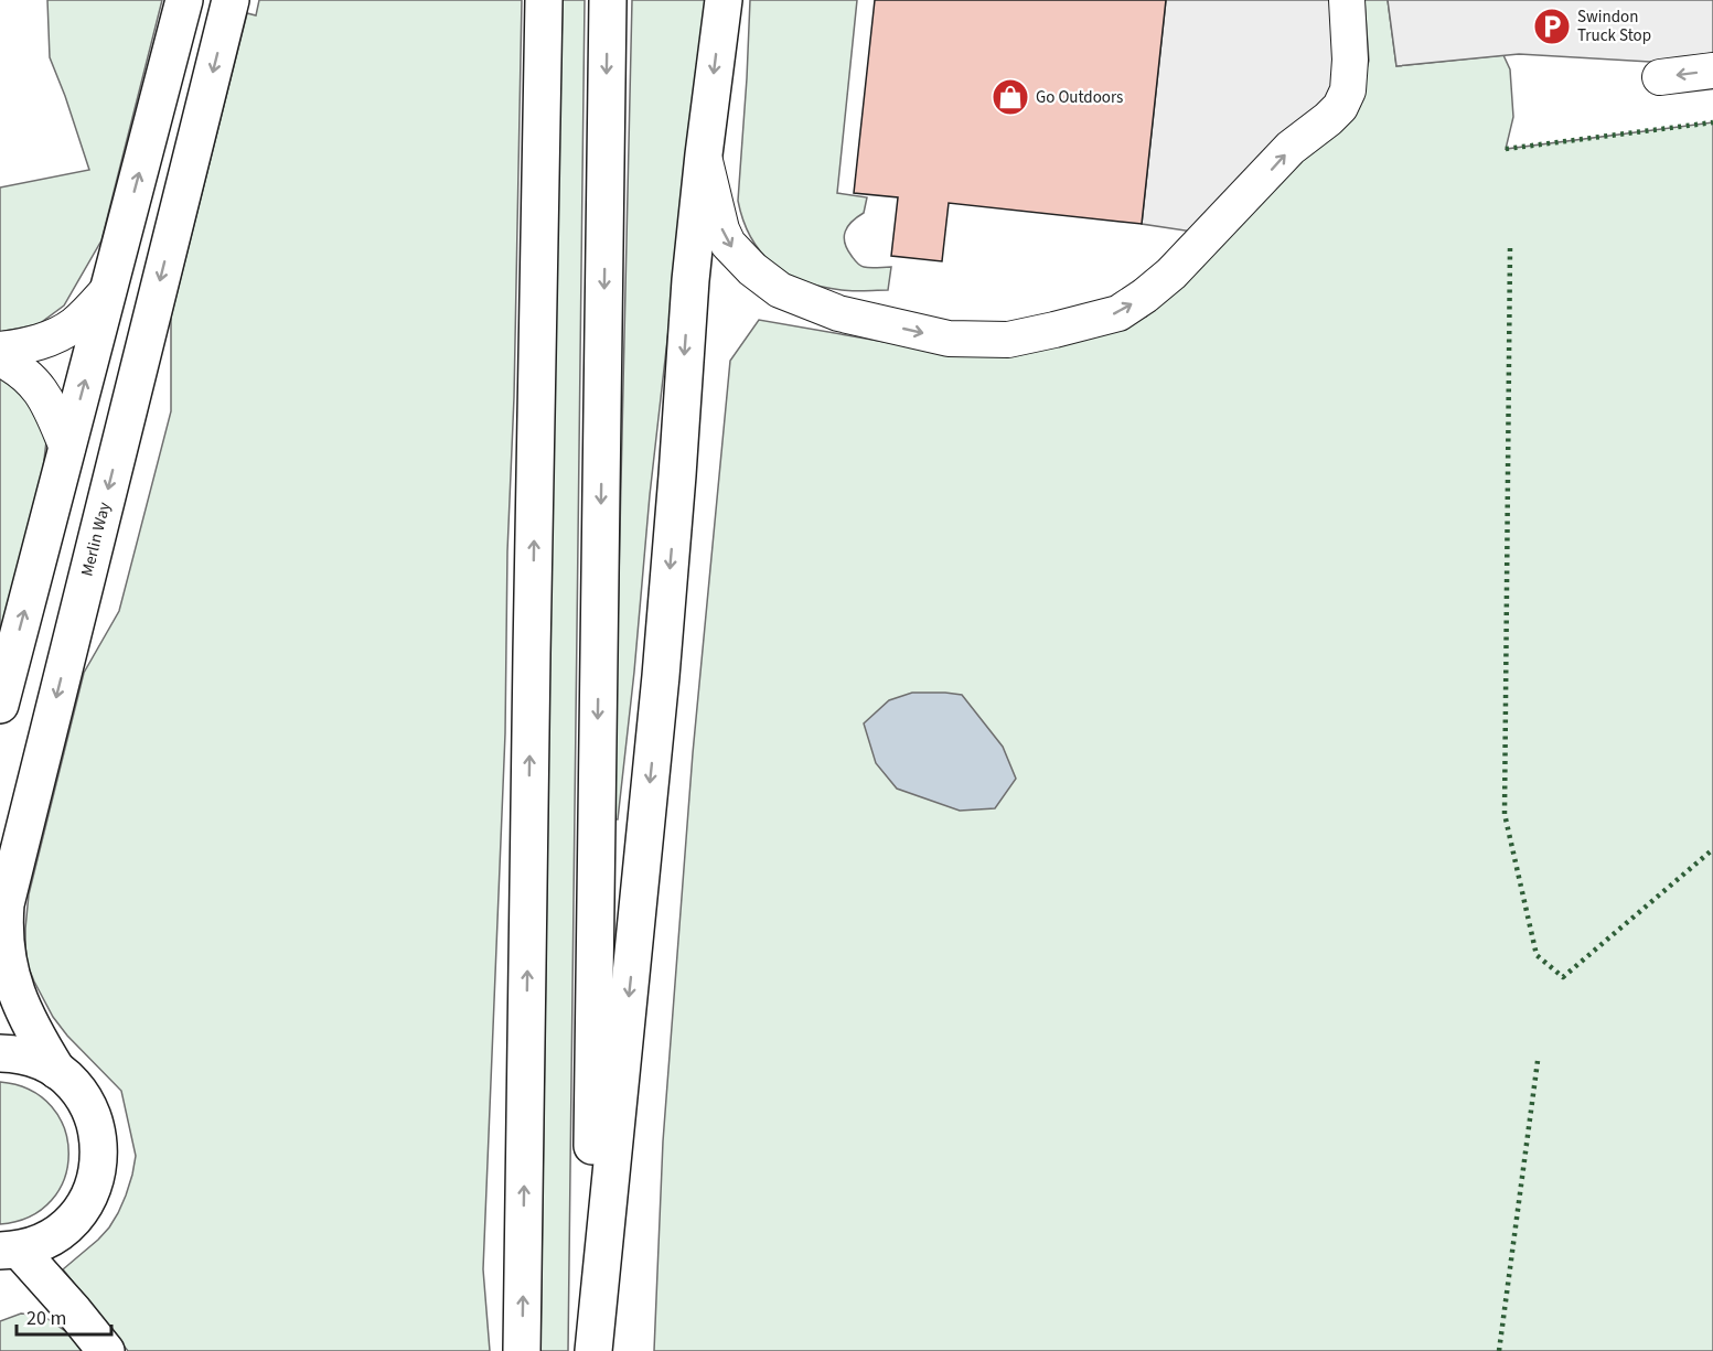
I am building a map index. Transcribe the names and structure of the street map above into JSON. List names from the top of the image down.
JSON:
{
  "streets": {
    "highway": ["Merlin Way"]
  },
  "places": {
    "parking": ["Swindon Truck Stop"],
    "shop": ["Go Outdoors"]
  },
  "scale_bar": "20 m"
}
